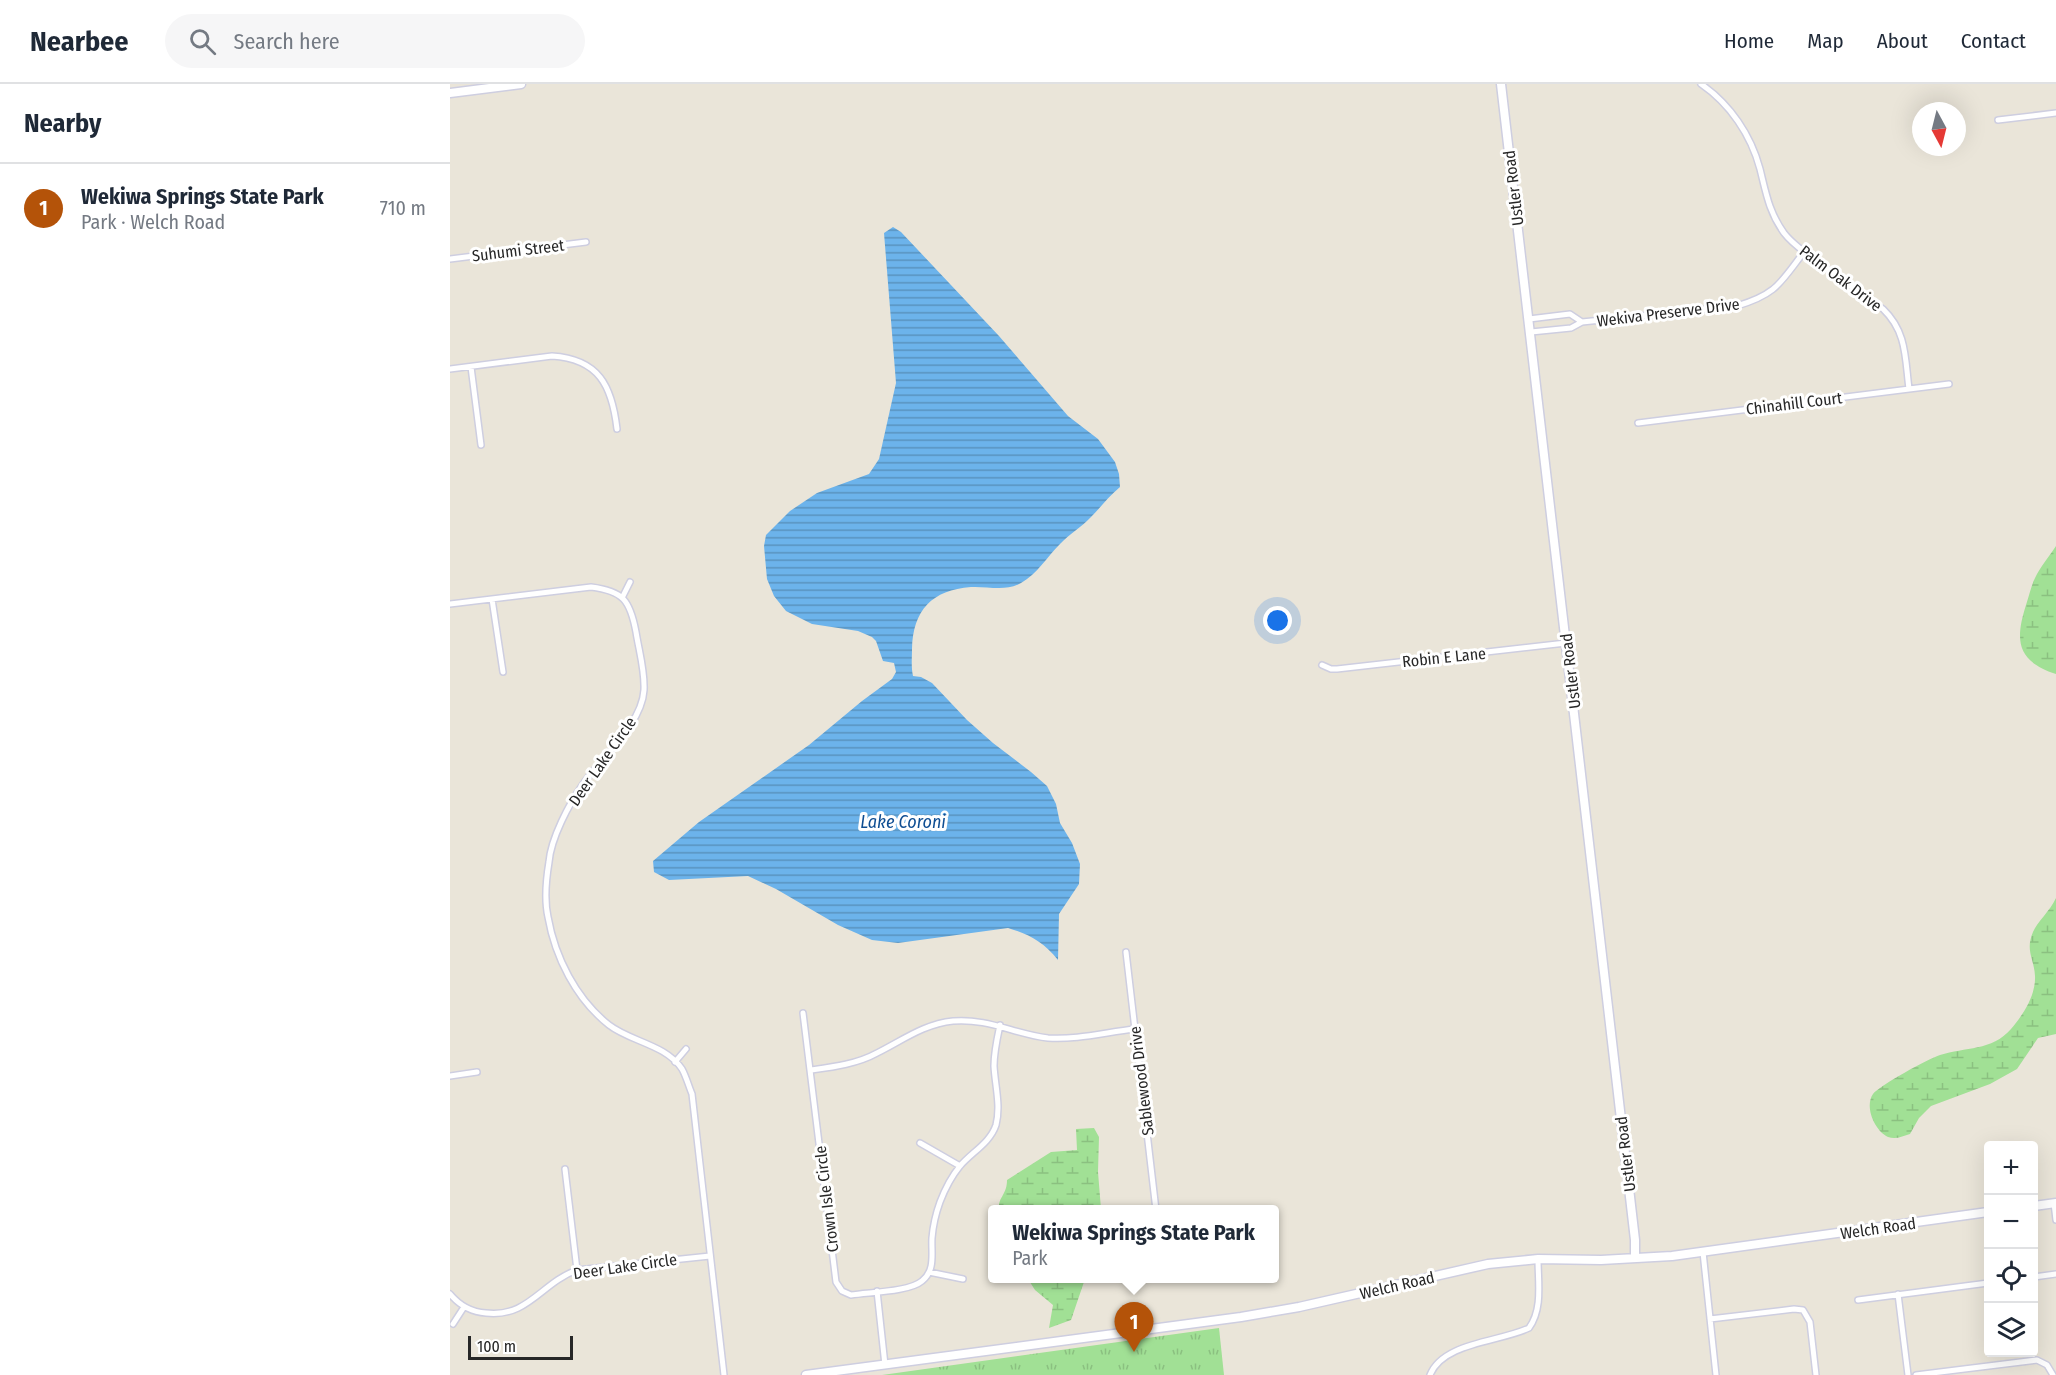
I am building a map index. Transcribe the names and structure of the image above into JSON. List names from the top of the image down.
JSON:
{
  "streets": {
    "street": [
      "Ustler Road",
      "Suhumi Street",
      "Palm Oak Drive",
      "Wekiva Preserve Drive",
      "Chinahill Court",
      "Robin E Lane",
      "Deer Lake Circle",
      "Sablewood Drive",
      "Crown Isle Circle",
      "Welch Road"
    ]
  },
  "crossings": [
    ["Ustler Road", "Wekiva Preserve Drive"],
    ["Ustler Road", "Robin E Lane"],
    ["Ustler Road", "Welch Road"],
    ["Palm Oak Drive", "Wekiva Preserve Drive"],
    ["Palm Oak Drive", "Chinahill Court"]
  ],
  "water": ["Lake Coroni"],
  "scale_bar": "100 m",
  "north": "bottom",
  "page": {
    "header": "Nearbee",
    "search": "Search here",
    "nav": [
      "Home",
      "Map",
      "About",
      "Contact"
    ],
    "heading": "Nearby",
    "list": [
      {
        "mark": "1",
        "name": "Wekiwa Springs State Park",
        "note": "Park · Welch Road",
        "value": "710 m"
      }
    ],
    "map_buttons": ["+", "−"],
    "popup": ["Wekiwa Springs State Park", "Park"],
    "pins": "1",
    "scale": "100 m"
  }
}
